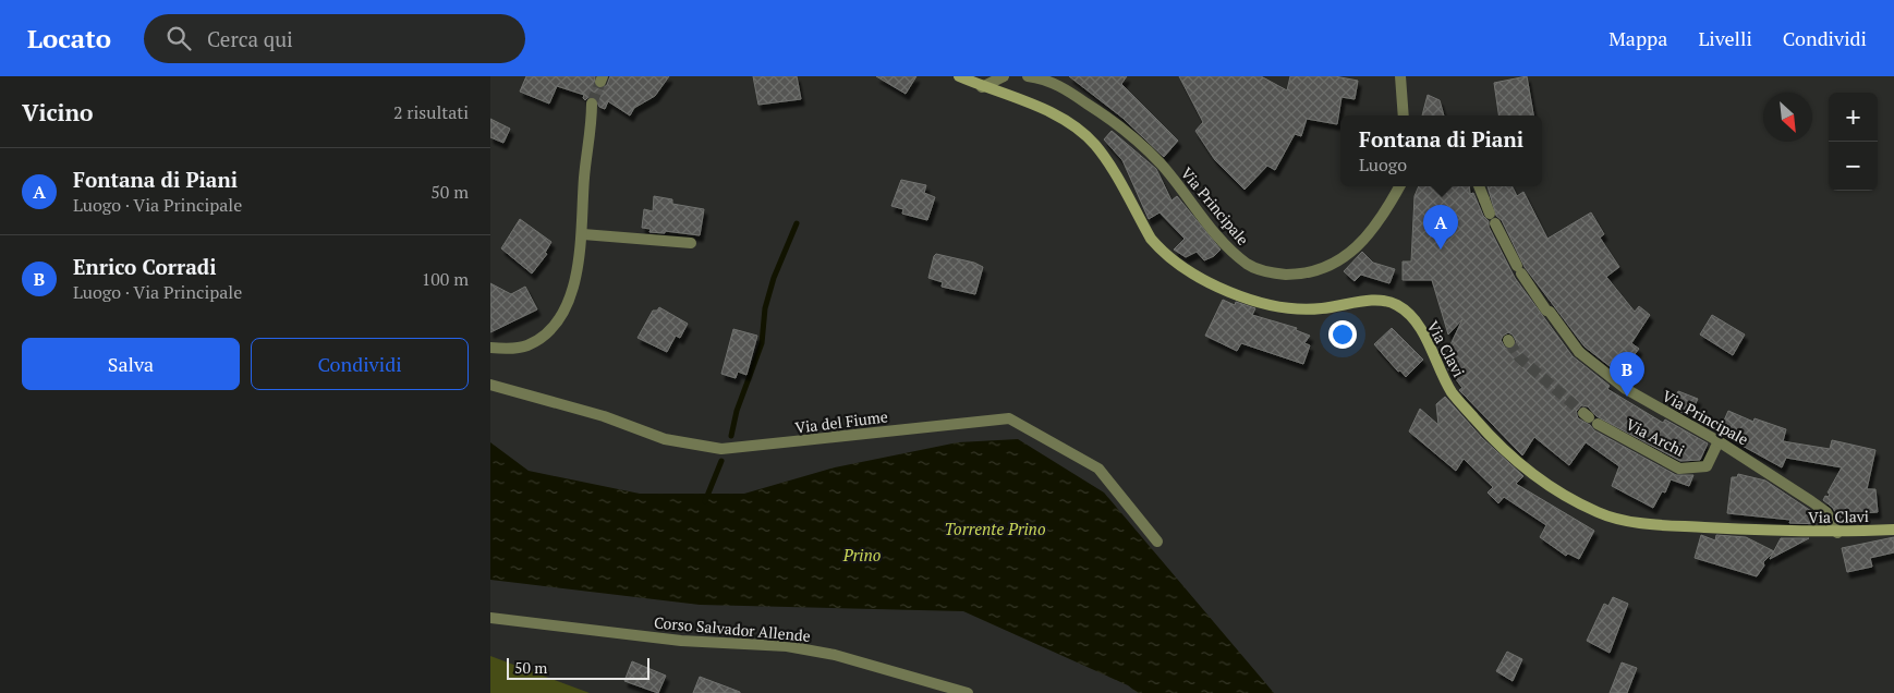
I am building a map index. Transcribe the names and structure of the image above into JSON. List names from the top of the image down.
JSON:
{
  "streets": {
    "main road": ["Via Clavi"],
    "street": [
      "Via Principale",
      "Via del Fiume",
      "Via Archi",
      "Corso Salvador Allende"
    ]
  },
  "crossings": [
    ["Via Principale", "Via Clavi"],
    ["Via Principale", "Via Archi"]
  ],
  "water": ["Torrente Prino", "Prino"],
  "scale_bar": "50 m",
  "north": "bottom right",
  "page": {
    "header": "Locato",
    "search": "Cerca qui",
    "nav": ["Mappa", "Livelli", "Condividi"],
    "heading": ["Vicino", "2 risultati"],
    "map_buttons": ["+", "−"],
    "popup": ["Fontana di Piani", "Luogo"],
    "list": [
      {
        "mark": "A",
        "name": "Fontana di Piani",
        "note": "Luogo · Via Principale",
        "value": "50 m"
      },
      {
        "mark": "B",
        "name": "Enrico Corradi",
        "note": "Luogo · Via Principale",
        "value": "100 m"
      }
    ],
    "pins": ["A", "B"],
    "buttons": ["Salva", "Condividi"],
    "scale": "50 m"
  }
}
